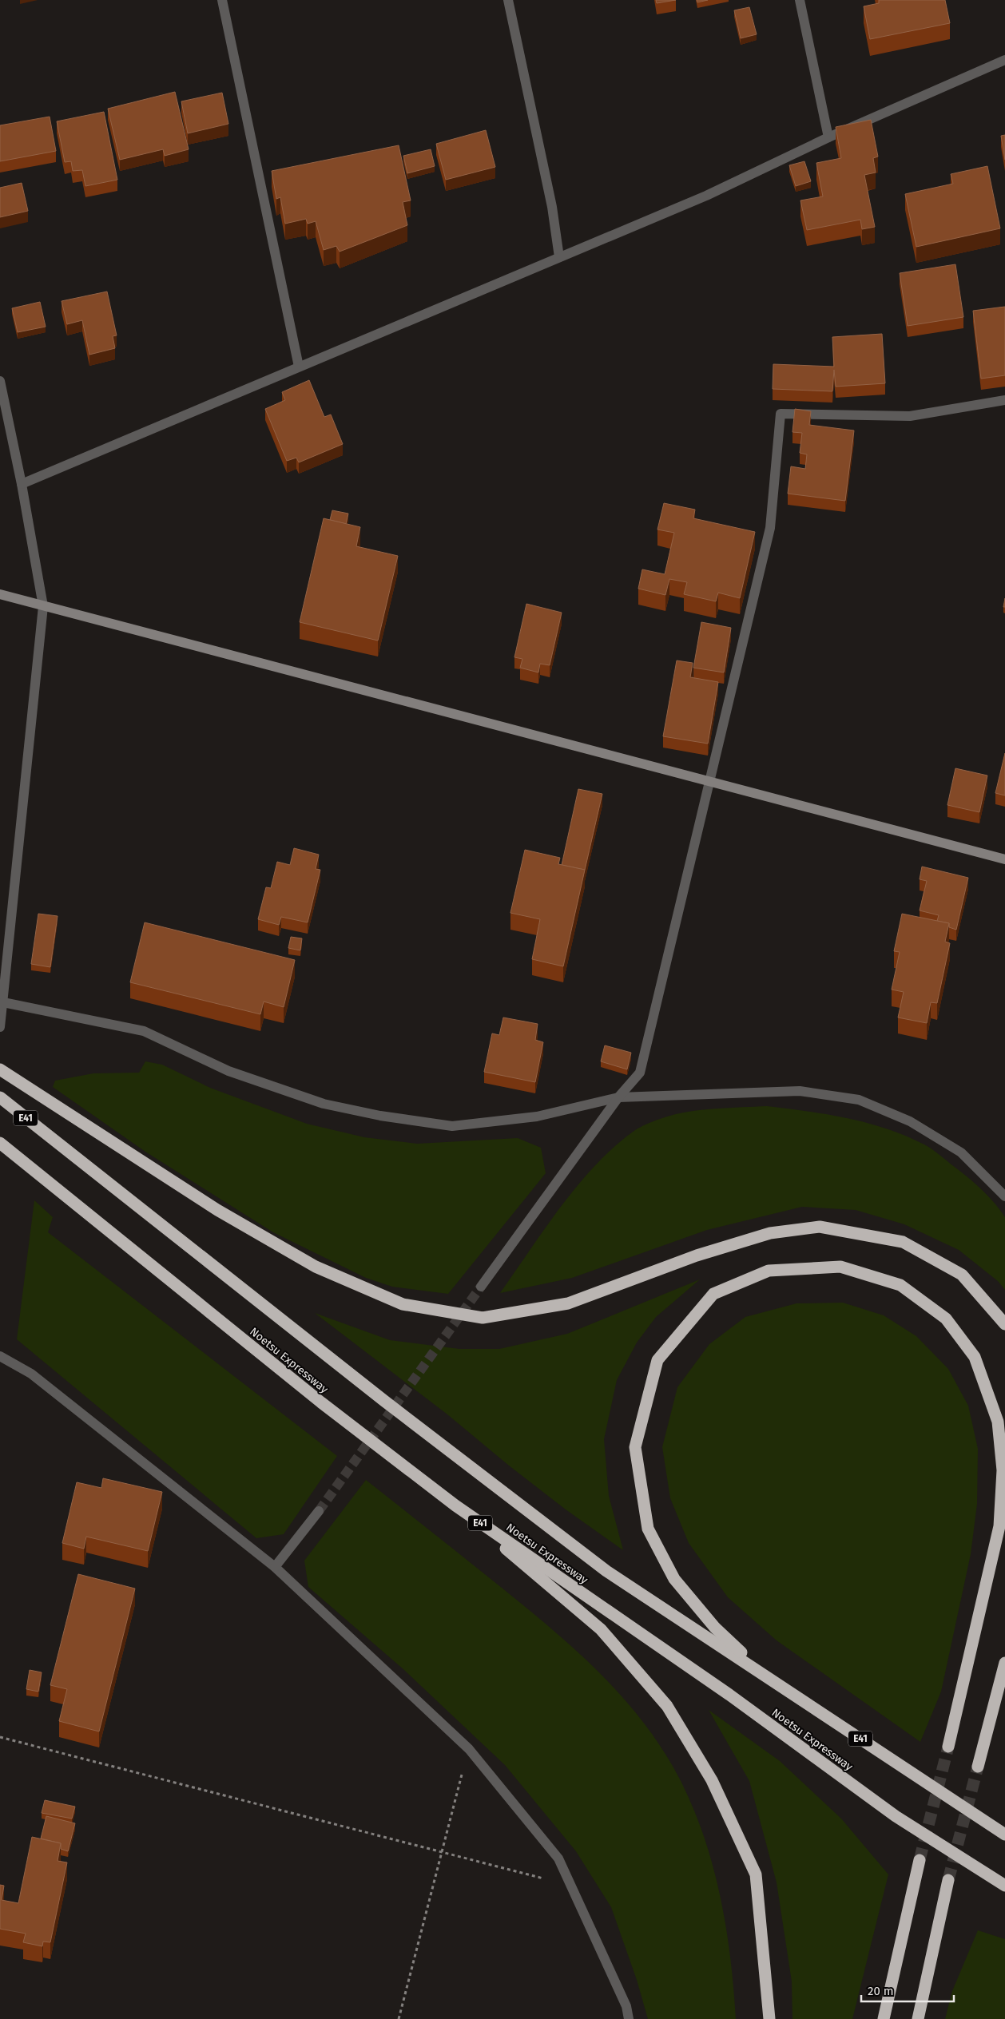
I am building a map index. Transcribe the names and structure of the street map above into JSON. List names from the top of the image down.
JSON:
{
  "streets": {
    "highway": ["E41", "Noetsu Expressway"]
  },
  "scale_bar": "20 m"
}
